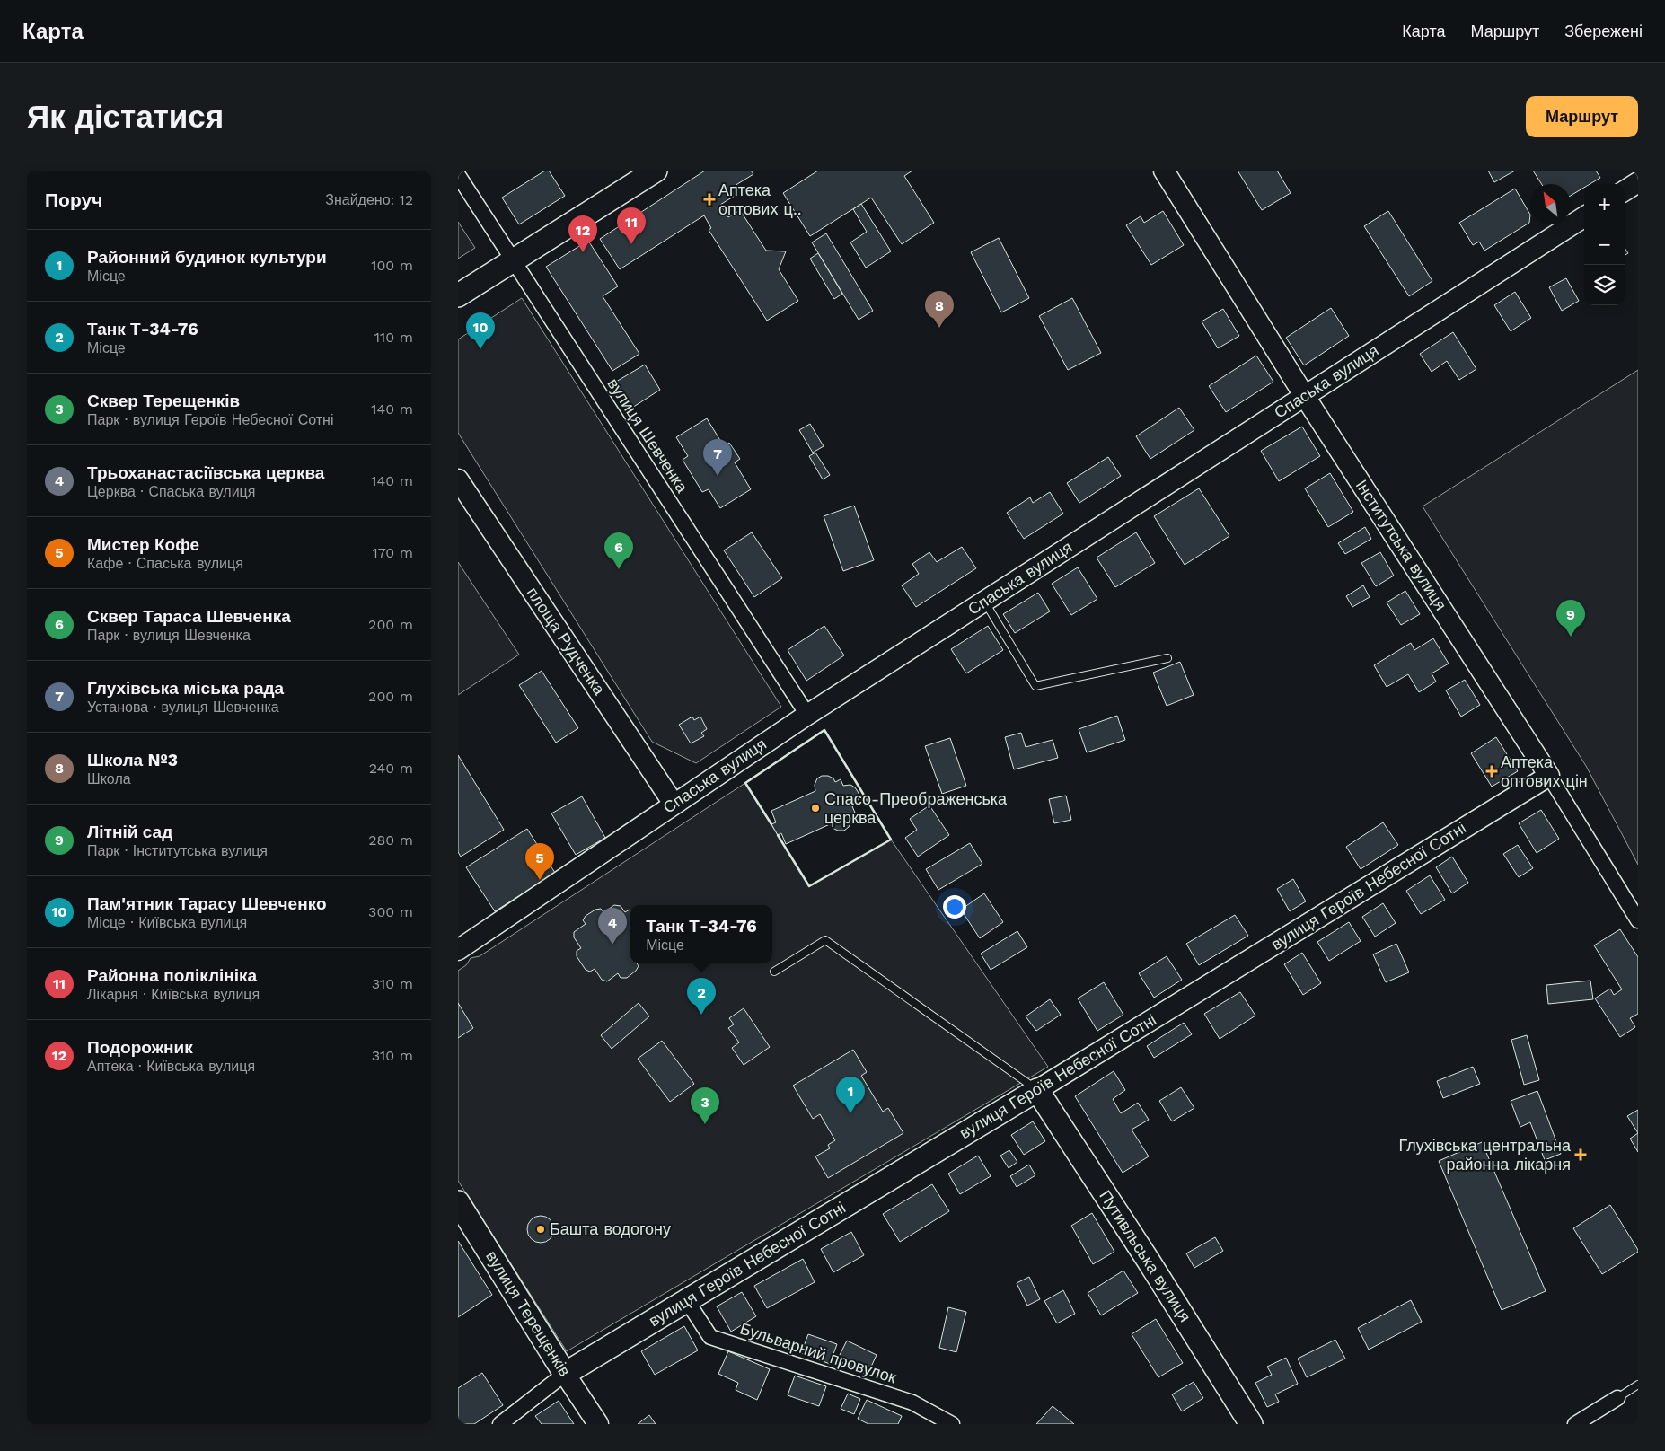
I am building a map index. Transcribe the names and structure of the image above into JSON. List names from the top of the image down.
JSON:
{
  "streets": {
    "main road": ["вулиця Героїв Небесної Сотні", "Путивльська вулиця", "вулиця Терещенків"],
    "street": [
      "Спаська вулиця",
      "вулиця Шевченка",
      "Інститутська вулиця",
      "площа Рудченка",
      "Бульварний провулок"
    ]
  },
  "crossings": [
    ["Спаська вулиця", "вулиця Шевченка"],
    ["Спаська вулиця", "Інститутська вулиця"],
    ["Спаська вулиця", "площа Рудченка"],
    ["Інститутська вулиця", "вулиця Героїв Небесної Сотні"],
    ["вулиця Героїв Небесної Сотні", "Путивльська вулиця"],
    ["вулиця Героїв Небесної Сотні", "вулиця Терещенків"],
    ["вулиця Героїв Небесної Сотні", "Бульварний провулок"]
  ],
  "places": {
    "health": ["Аптека оптових ц‥", "Аптека оптових цін", "Глухівська центральна районна лікарня"],
    "other": ["Спасо-Преображенська церква", "Башта водогону"]
  },
  "north": "top left",
  "page": {
    "header": "Карта",
    "nav": ["Карта", "Маршрут", "Збережені"],
    "buttons": "Маршрут",
    "title": "Як дістатися",
    "heading": ["Поруч", "Знайдено: 12"],
    "map_buttons": ["+", "−"],
    "pins": [
      "11",
      "12",
      "8",
      "10",
      "7",
      "6",
      "9",
      "5",
      "4",
      "2",
      "1",
      "3"
    ],
    "list": [
      {
        "mark": "1",
        "name": "Районний будинок культури",
        "note": "Місце",
        "value": "100 m"
      },
      {
        "mark": "2",
        "name": "Танк Т-34-76",
        "note": "Місце",
        "value": "110 m"
      },
      {
        "mark": "3",
        "name": "Сквер Терещенків",
        "note": "Парк · вулиця Героїв Небесної Сотні",
        "value": "140 m"
      },
      {
        "mark": "4",
        "name": "Трьоханастасіївська церква",
        "note": "Церква · Спаська вулиця",
        "value": "140 m"
      },
      {
        "mark": "5",
        "name": "Мистер Кофе",
        "note": "Кафе · Спаська вулиця",
        "value": "170 m"
      },
      {
        "mark": "6",
        "name": "Сквер Тараса Шевченка",
        "note": "Парк · вулиця Шевченка",
        "value": "200 m"
      },
      {
        "mark": "7",
        "name": "Глухівська міська рада",
        "note": "Установа · вулиця Шевченка",
        "value": "200 m"
      },
      {
        "mark": "8",
        "name": "Школа №3",
        "note": "Школа",
        "value": "240 m"
      },
      {
        "mark": "9",
        "name": "Літній сад",
        "note": "Парк · Інститутська вулиця",
        "value": "280 m"
      },
      {
        "mark": "10",
        "name": "Пам'ятник Тарасу Шевченко",
        "note": "Місце · Київська вулиця",
        "value": "300 m"
      },
      {
        "mark": "11",
        "name": "Районна поліклініка",
        "note": "Лікарня · Київська вулиця",
        "value": "310 m"
      },
      {
        "mark": "12",
        "name": "Подорожник",
        "note": "Аптека · Київська вулиця",
        "value": "310 m"
      }
    ],
    "popup": ["Танк Т-34-76", "Місце"]
  }
}
